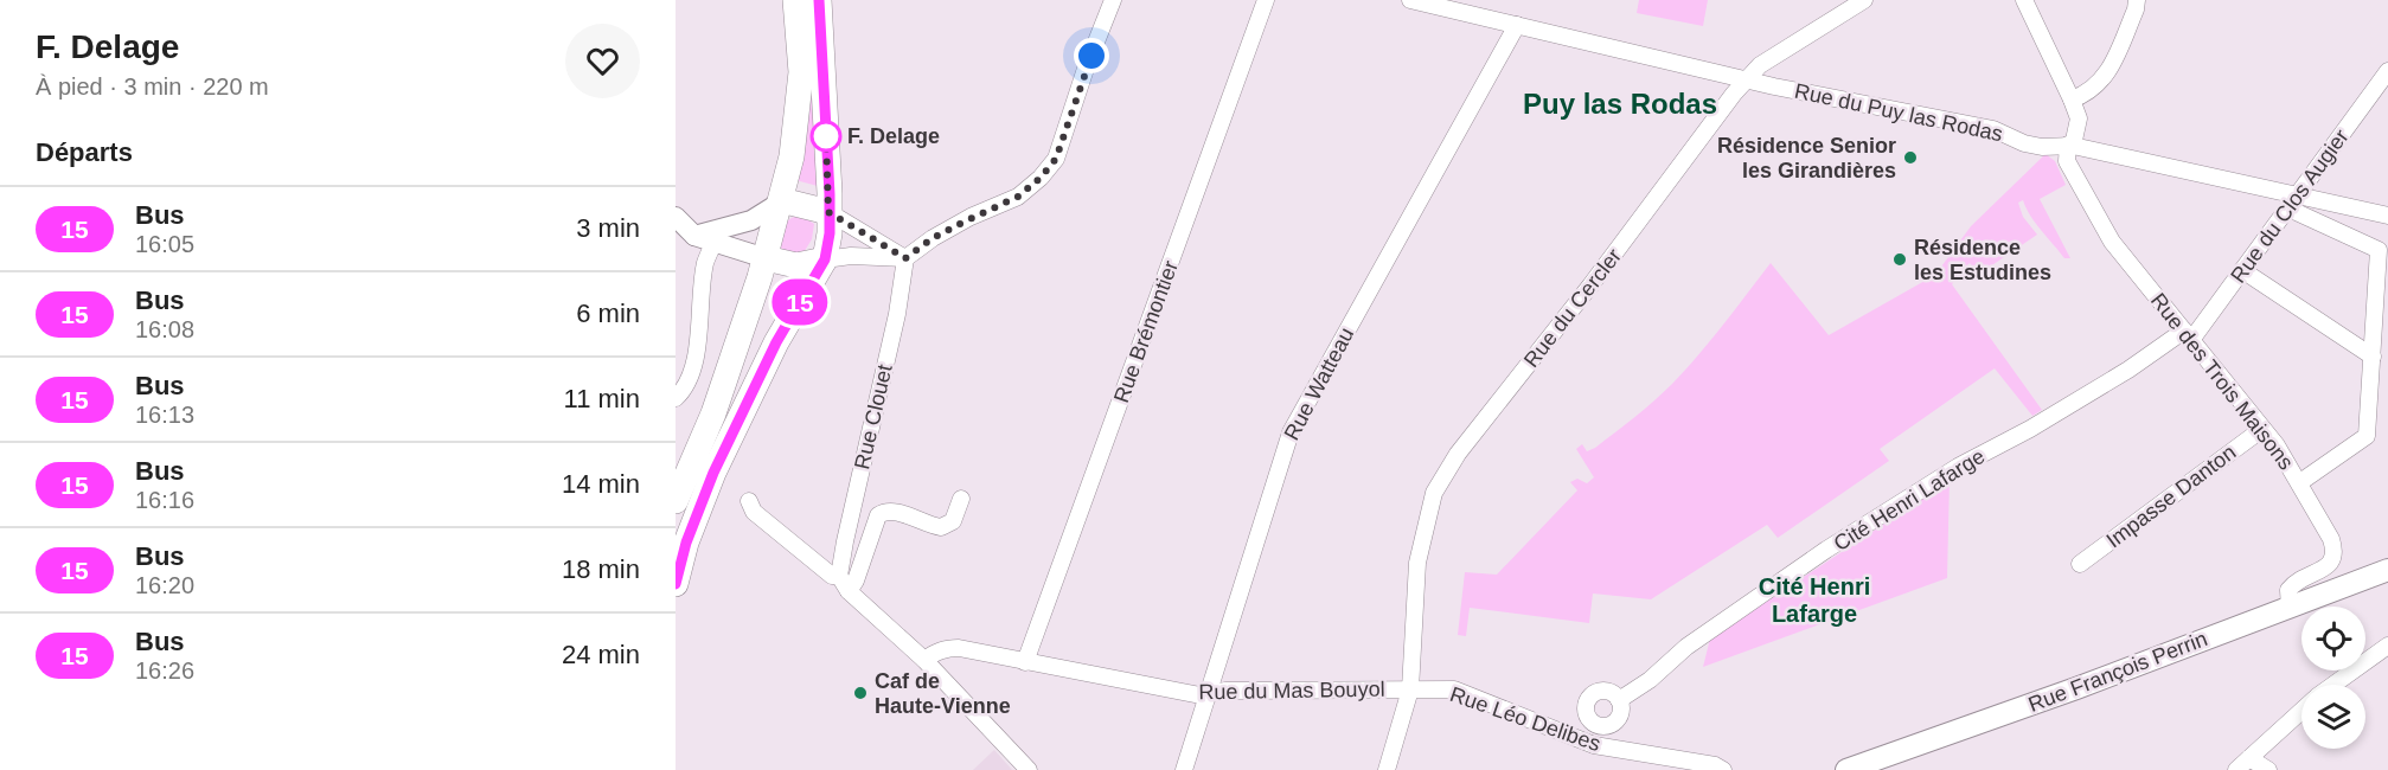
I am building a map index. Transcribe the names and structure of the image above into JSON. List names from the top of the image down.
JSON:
{
  "streets": {
    "main road": ["Rue François Perrin"],
    "street": [
      "Rue du Puy las Rodas",
      "Rue du Clos Augier",
      "Rue du Cercler",
      "Rue Brémontier",
      "Rue des Trois Maisons",
      "Rue Watteau",
      "Rue Clouet",
      "Impasse Danton",
      "Cité Henri Lafarge",
      "Rue du Mas Bouyol",
      "Rue Léo Delibes"
    ]
  },
  "crossings": [
    ["Rue du Puy las Rodas", "Rue du Clos Augier"],
    ["Rue du Puy las Rodas", "Rue du Cercler"],
    ["Rue du Puy las Rodas", "Rue des Trois Maisons"],
    ["Rue du Puy las Rodas", "Rue Watteau"],
    ["Rue du Clos Augier", "Rue des Trois Maisons"],
    ["Rue du Clos Augier", "Cité Henri Lafarge"],
    ["Rue du Cercler", "Rue du Mas Bouyol"],
    ["Rue du Cercler", "Rue Léo Delibes"],
    ["Rue Brémontier", "Rue du Mas Bouyol"],
    ["Rue des Trois Maisons", "Impasse Danton"],
    ["Rue des Trois Maisons", "Rue François Perrin"],
    ["Rue Watteau", "Rue du Mas Bouyol"],
    ["Rue du Mas Bouyol", "Rue Léo Delibes"]
  ],
  "districts": ["Puy las Rodas", "Cité Henri Lafarge"],
  "places": [
    "F. Delage",
    "Résidence Senior les Girandières",
    "Résidence les Estudines",
    "Caf de Haute-Vienne"
  ],
  "lines": ["bus line 15"],
  "page": {
    "heading": [
      ["F. Delage", "À pied · 3 min · 220 m"],
      "Départs"
    ],
    "on_map": "15",
    "list": [
      {
        "mark": "15",
        "name": "Bus",
        "note": "16:05",
        "value": "3 min"
      },
      {
        "mark": "15",
        "name": "Bus",
        "note": "16:08",
        "value": "6 min"
      },
      {
        "mark": "15",
        "name": "Bus",
        "note": "16:13",
        "value": "11 min"
      },
      {
        "mark": "15",
        "name": "Bus",
        "note": "16:16",
        "value": "14 min"
      },
      {
        "mark": "15",
        "name": "Bus",
        "note": "16:20",
        "value": "18 min"
      },
      {
        "mark": "15",
        "name": "Bus",
        "note": "16:26",
        "value": "24 min"
      }
    ]
  }
}
